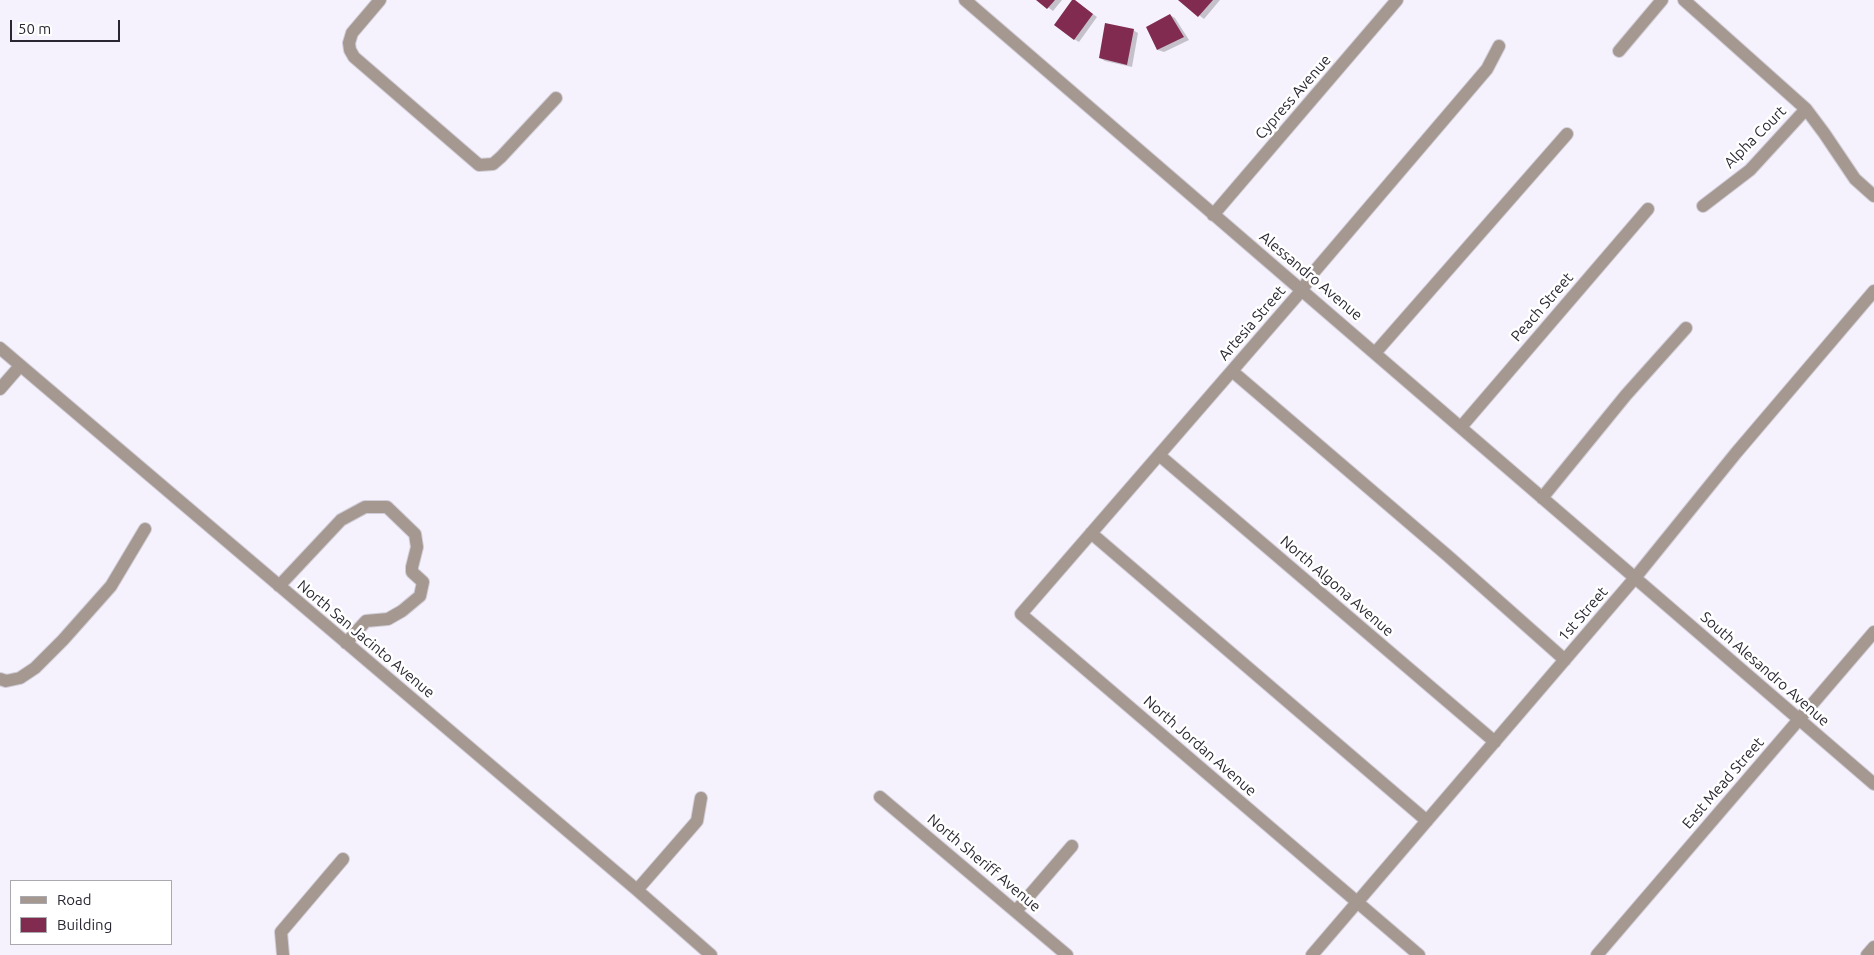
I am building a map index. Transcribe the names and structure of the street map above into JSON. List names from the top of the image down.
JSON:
{
  "streets": {
    "street": [
      "Cypress Avenue",
      "Alpha Court",
      "Alessandro Avenue",
      "Peach Street",
      "Artesia Street",
      "North Algona Avenue",
      "1st Street",
      "North San Jacinto Avenue",
      "South Alesandro Avenue",
      "North Jordan Avenue",
      "East Mead Street",
      "North Sheriff Avenue"
    ]
  },
  "crossings": [
    ["Cypress Avenue", "Alessandro Avenue"],
    ["Alessandro Avenue", "Peach Street"],
    ["Alessandro Avenue", "Artesia Street"],
    ["Alessandro Avenue", "1st Street"],
    ["Alessandro Avenue", "South Alesandro Avenue"],
    ["Artesia Street", "North Algona Avenue"],
    ["Artesia Street", "North Jordan Avenue"],
    ["North Algona Avenue", "1st Street"],
    ["1st Street", "South Alesandro Avenue"],
    ["1st Street", "North Jordan Avenue"],
    ["South Alesandro Avenue", "East Mead Street"]
  ],
  "legend": ["Road", "Building"],
  "scale_bar": "50 m"
}
